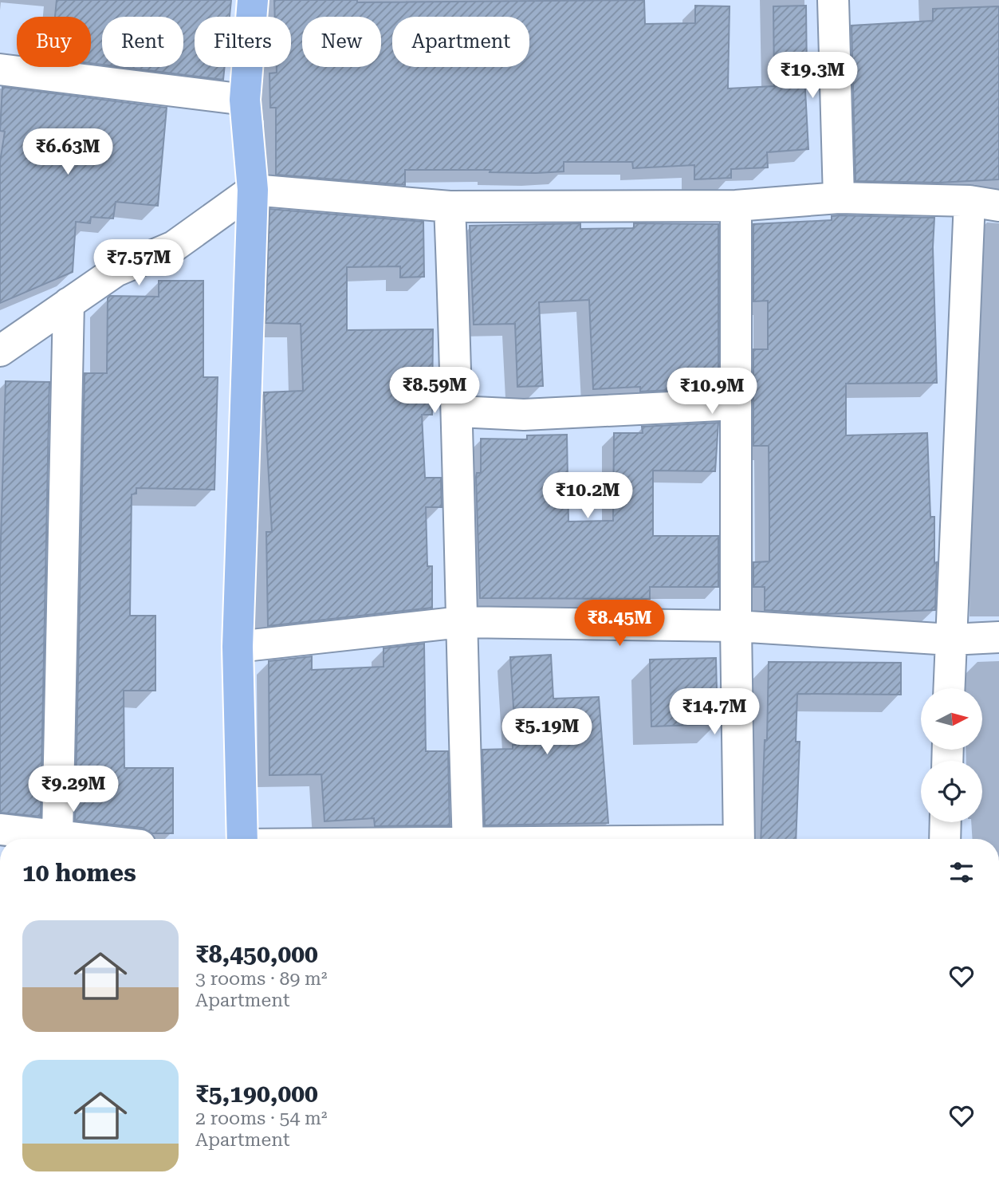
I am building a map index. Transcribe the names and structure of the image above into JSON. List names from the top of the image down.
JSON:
{
  "north": "right",
  "page": {
    "chip": [
      "Buy",
      "Rent",
      "Filters",
      "New",
      "Apartment"
    ],
    "price": [
      "₹19.3M",
      "₹6.63M",
      "₹7.57M",
      "₹8.59M",
      "₹10.9M",
      "₹10.2M",
      "₹8.45M",
      "₹14.7M",
      "₹5.19M",
      "₹9.29M"
    ],
    "heading": "10 homes",
    "list": [
      {
        "name": "₹8,450,000",
        "note": "3 rooms · 89 m² · Apartment"
      },
      {
        "name": "₹5,190,000",
        "note": "2 rooms · 54 m² · Apartment"
      }
    ]
  }
}
